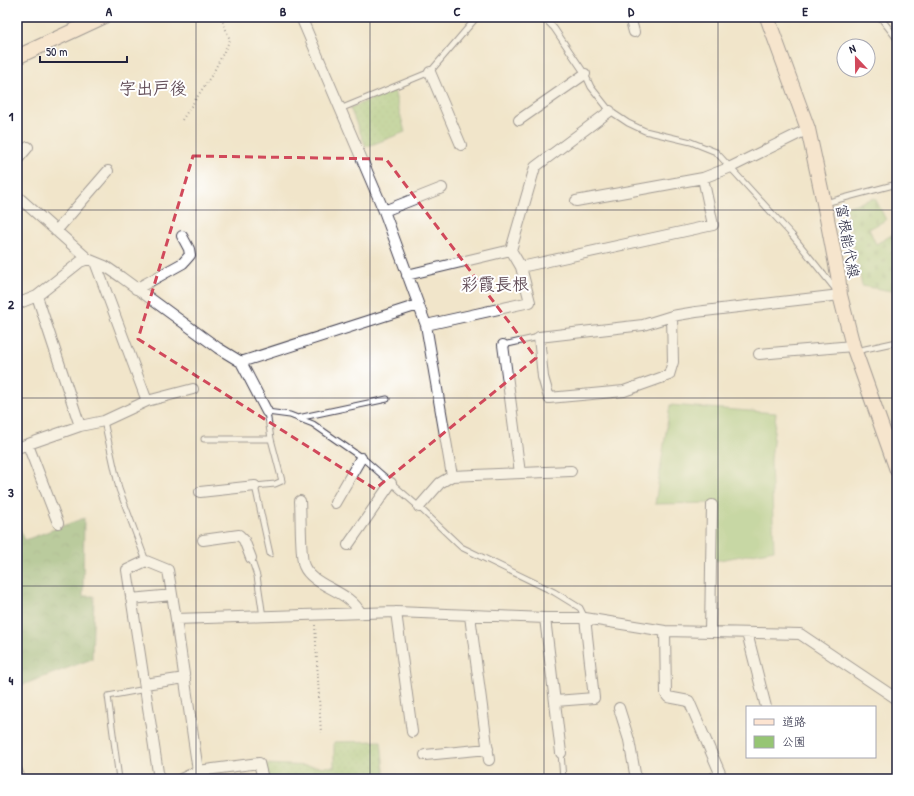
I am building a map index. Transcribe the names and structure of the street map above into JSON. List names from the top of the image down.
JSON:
{
  "streets": {
    "main road": ["富根能代線"]
  },
  "districts": ["字出戸後", "彩霞長根"],
  "legend": ["道路", "公園"],
  "scale_bar": "50 m",
  "north": "top",
  "grid": {
    "columns": [
      "A",
      "B",
      "C",
      "D",
      "E"
    ],
    "rows": [
      "1",
      "2",
      "3",
      "4"
    ]
  }
}
